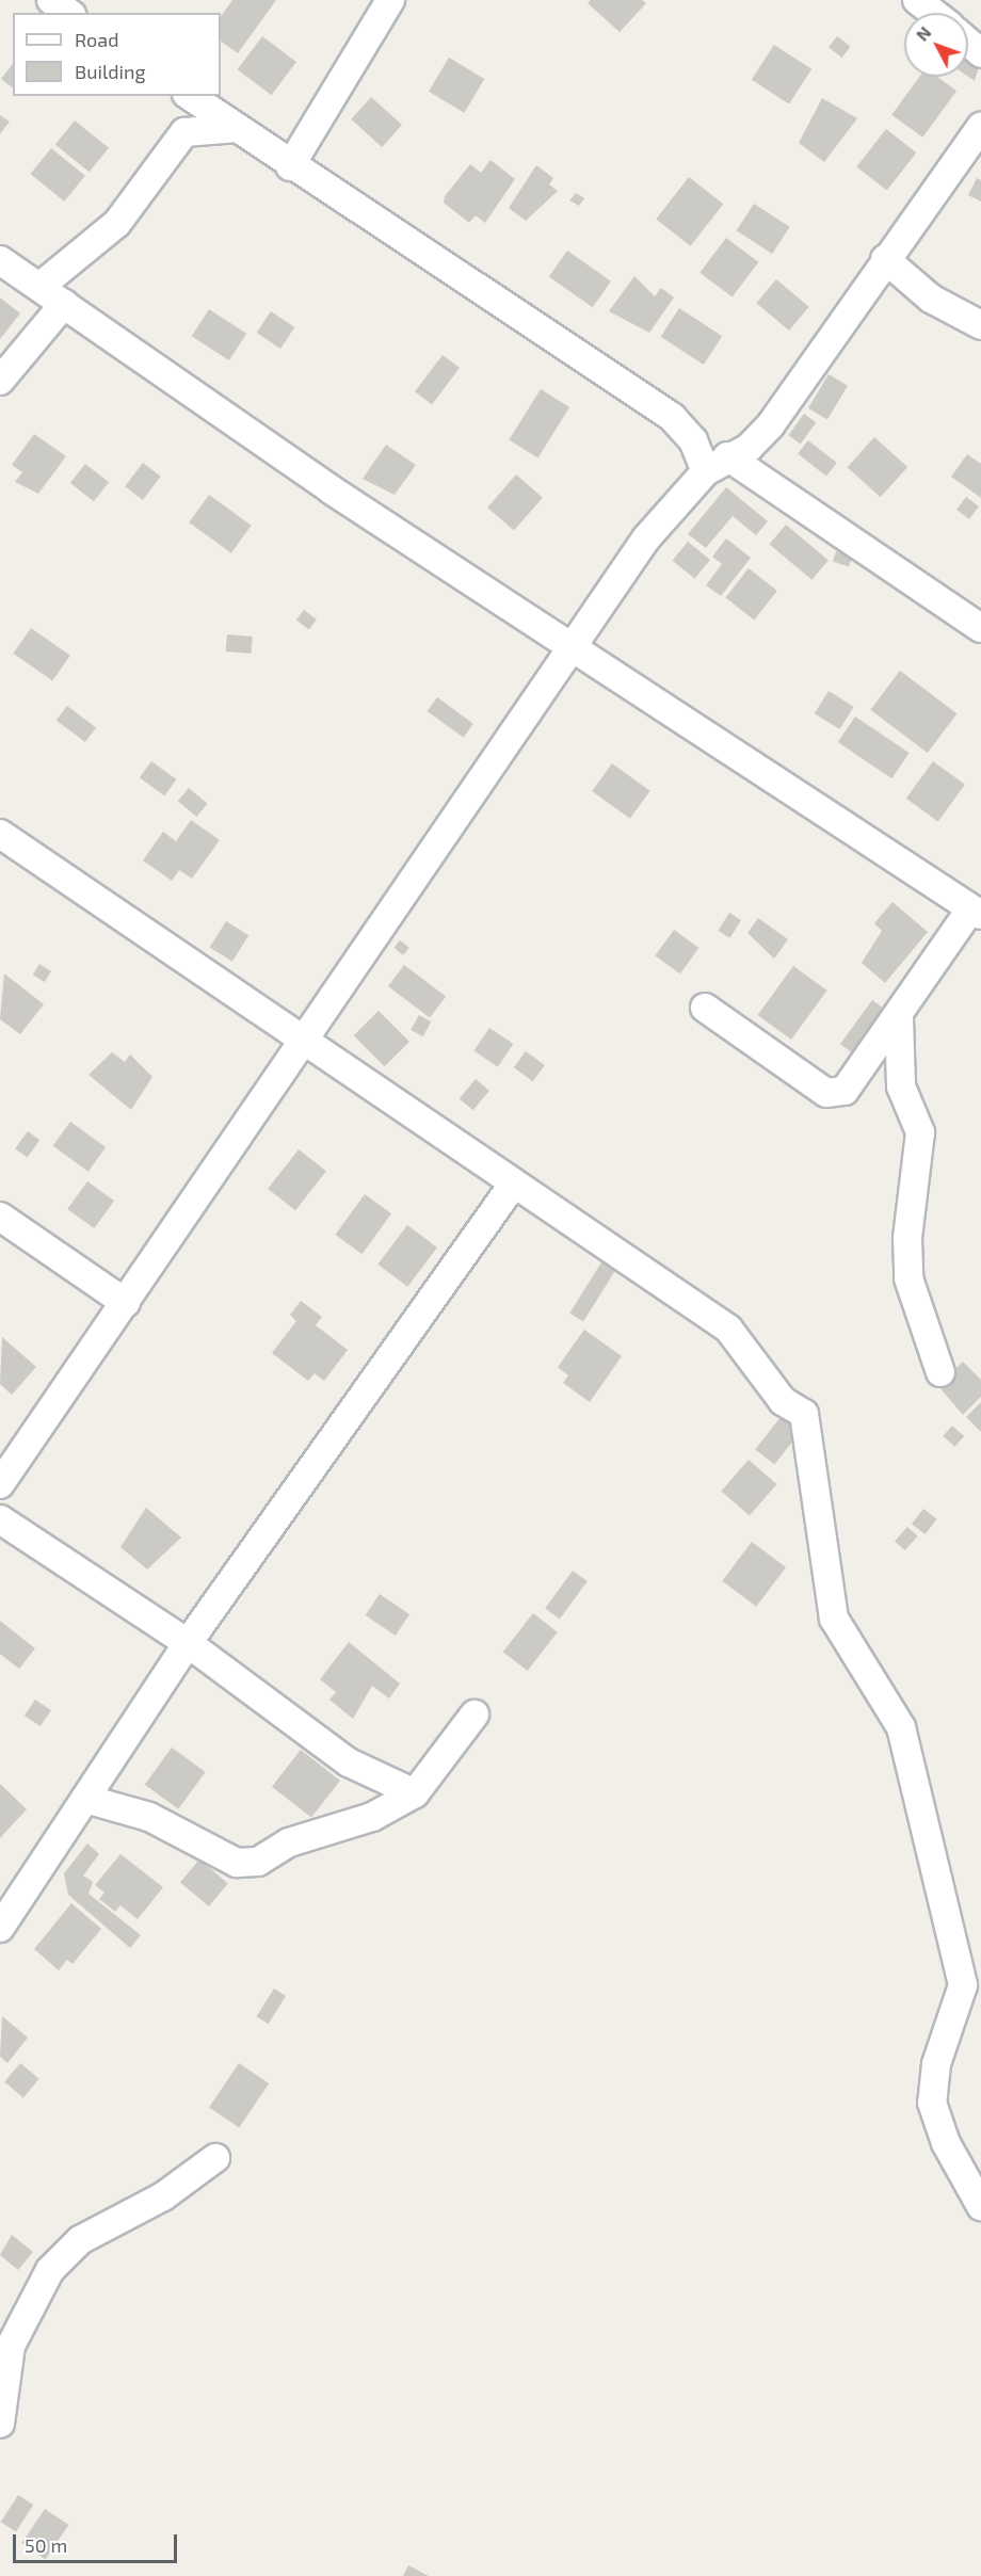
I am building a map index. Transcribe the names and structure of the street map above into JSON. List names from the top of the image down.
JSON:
{
  "legend": ["Road", "Building"],
  "scale_bar": "50 m",
  "north": "top left"
}
